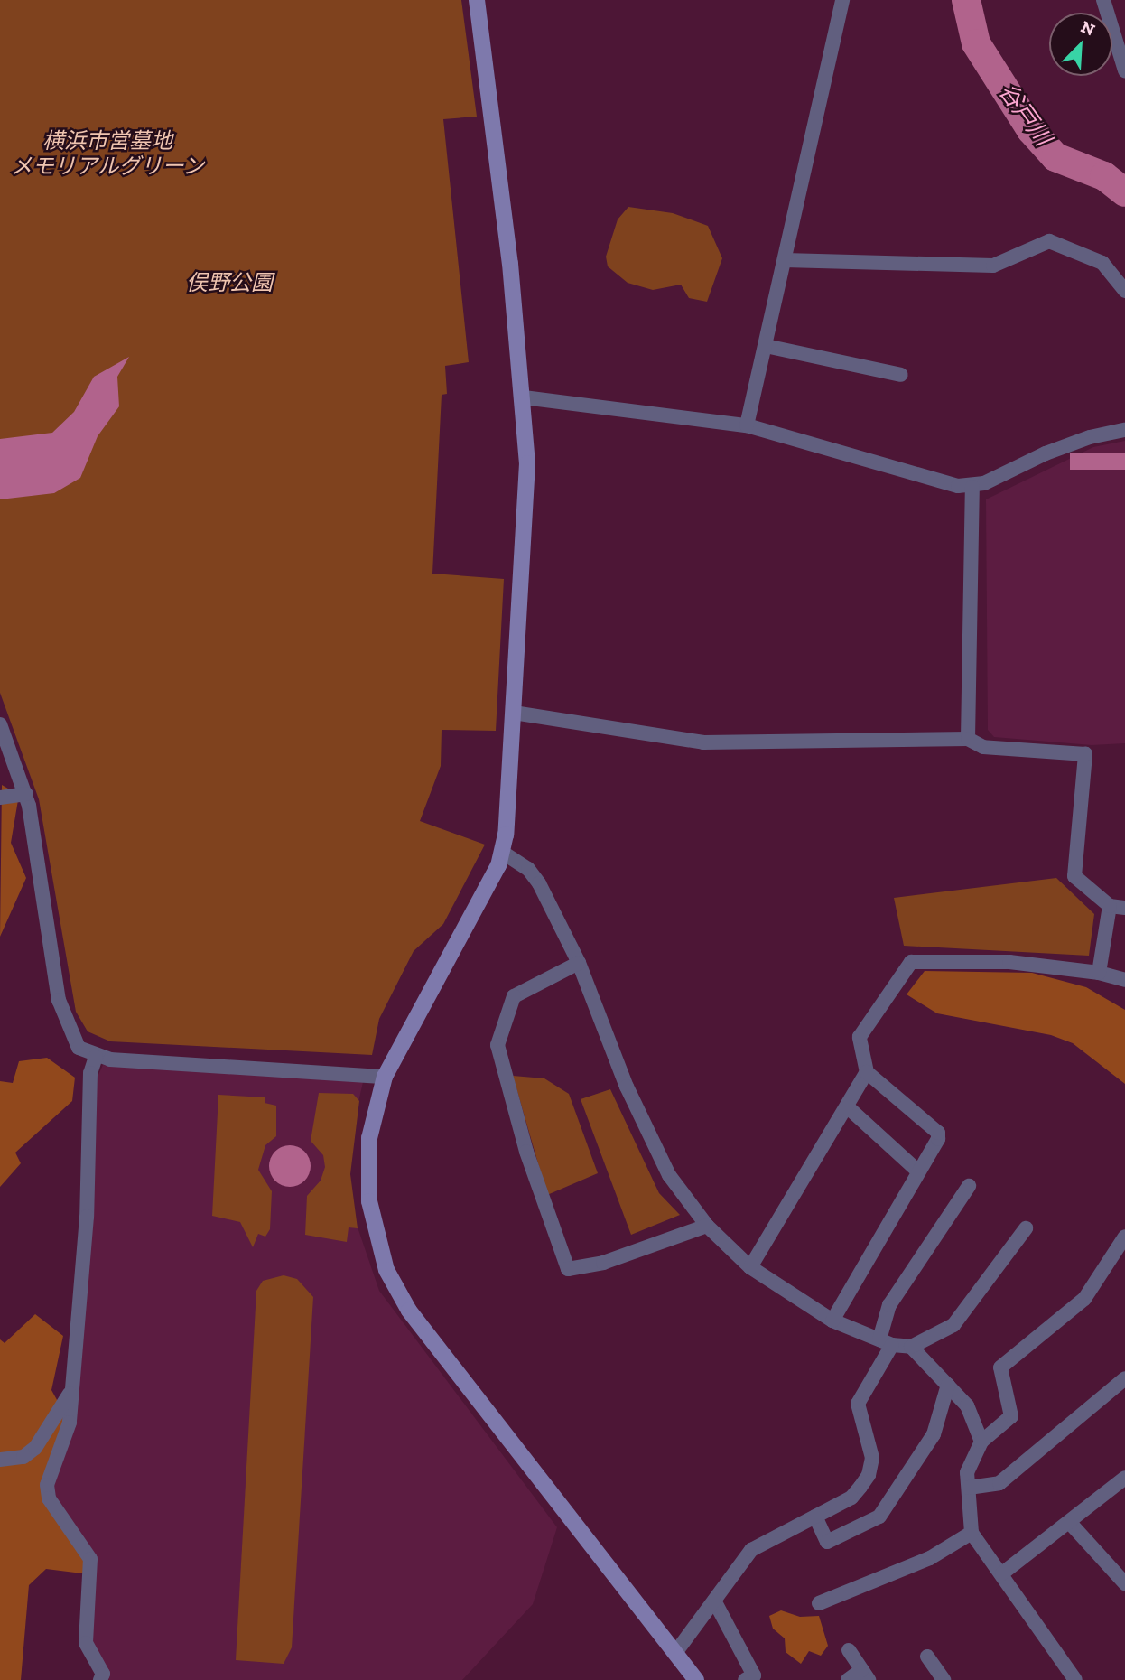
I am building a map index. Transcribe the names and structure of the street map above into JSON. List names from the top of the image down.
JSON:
{
  "water": ["谷戸川"],
  "parks": ["横浜市営墓地 メモリアルグリーン", "俣野公園"],
  "north": "top right"
}
